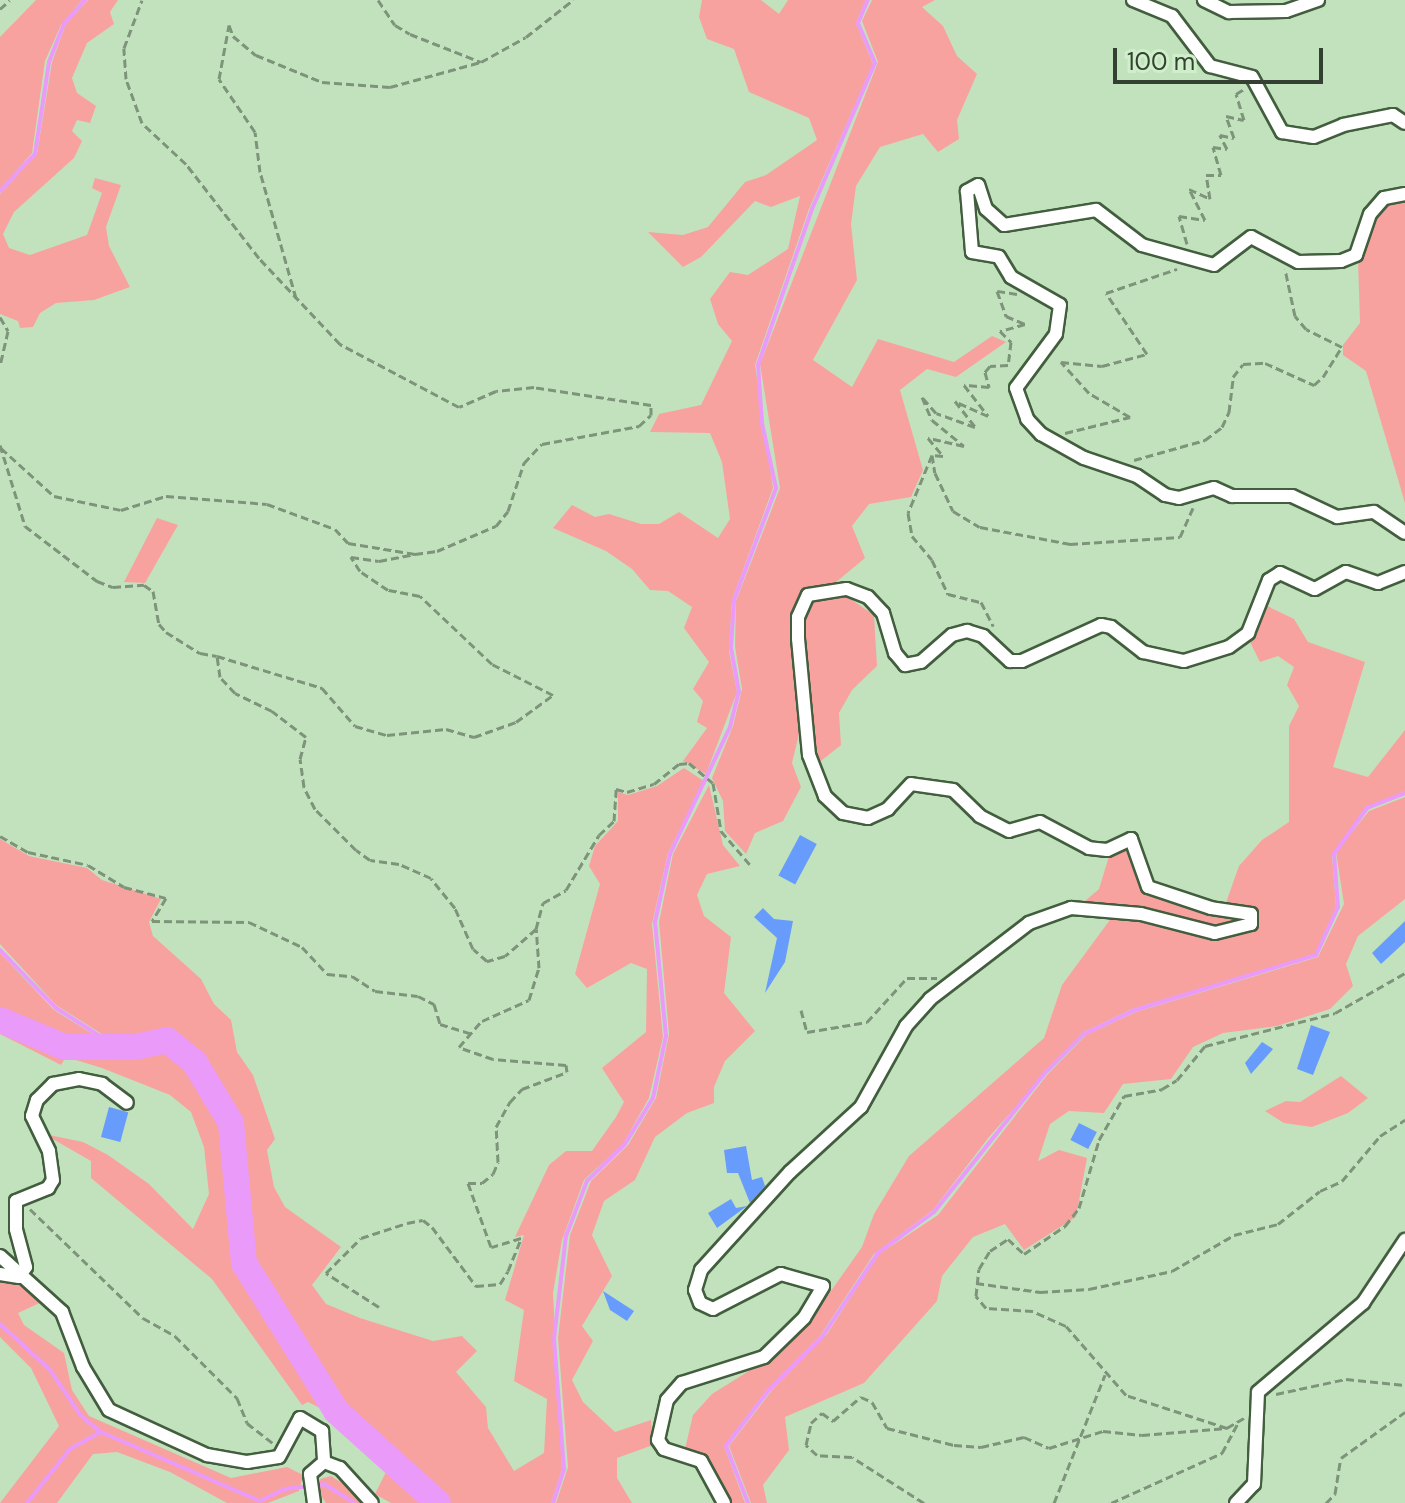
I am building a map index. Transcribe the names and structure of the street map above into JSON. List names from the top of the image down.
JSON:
{
  "scale_bar": "100 m"
}
